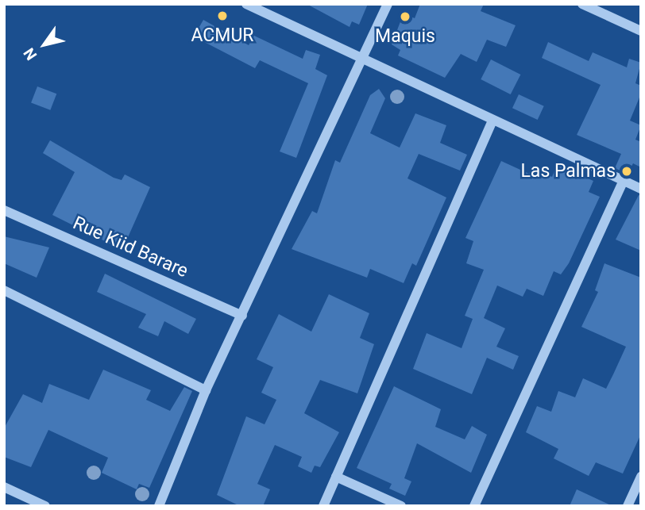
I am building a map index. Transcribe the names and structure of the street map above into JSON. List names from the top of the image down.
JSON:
{
  "streets": {
    "street": ["Rue Kiid Barare"]
  },
  "places": ["ACMUR", "Maquis", "Las Palmas"],
  "north": "bottom left"
}
